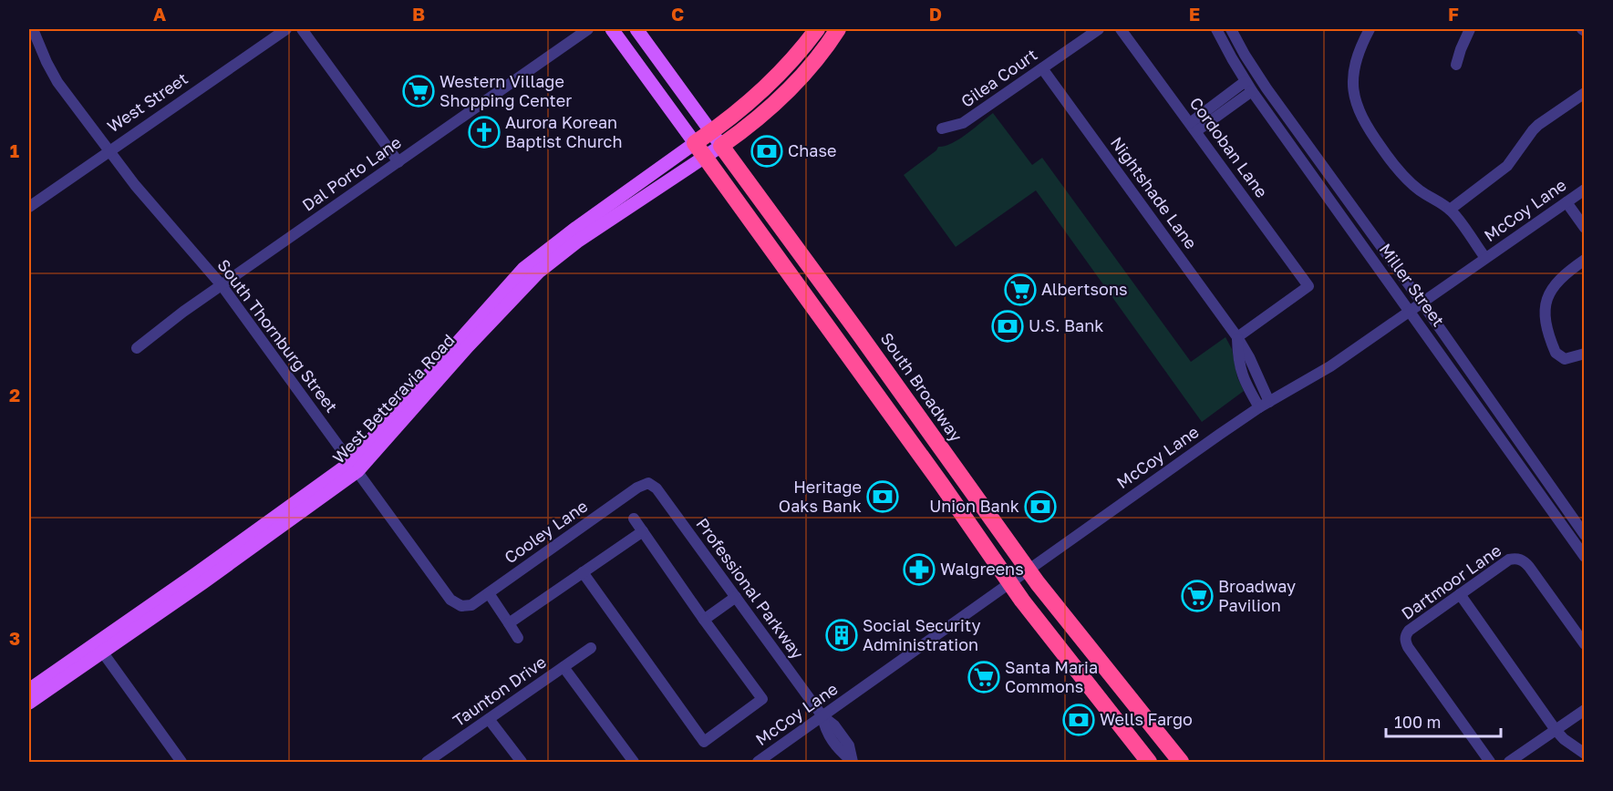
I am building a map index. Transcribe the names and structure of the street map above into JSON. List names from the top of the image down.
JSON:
{
  "streets": {
    "highway": ["South Broadway", "West Betteravia Road"],
    "street": [
      "Gilea Court",
      "West Street",
      "Cordoban Lane",
      "Dal Porto Lane",
      "Nightshade Lane",
      "McCoy Lane",
      "Miller Street",
      "South Thornburg Street",
      "Cooley Lane",
      "Dartmoor Lane",
      "Professional Parkway",
      "Taunton Drive"
    ]
  },
  "crossings": [
    ["Gilea Court", "Nightshade Lane"],
    ["West Street", "South Thornburg Street"],
    ["Cordoban Lane", "Nightshade Lane"],
    ["Dal Porto Lane", "South Thornburg Street"],
    ["McCoy Lane", "Miller Street"],
    ["McCoy Lane", "South Broadway"],
    ["McCoy Lane", "Professional Parkway"],
    ["South Thornburg Street", "West Betteravia Road"],
    ["South Thornburg Street", "Cooley Lane"],
    ["South Broadway", "West Betteravia Road"],
    ["Cooley Lane", "Professional Parkway"]
  ],
  "places": {
    "supermarket": [
      "Western Village Shopping Center",
      "Albertsons",
      "Broadway Pavilion",
      "Santa Maria Commons"
    ],
    "church": ["Aurora Korean Baptist Church"],
    "bank": [
      "Chase",
      "U.S. Bank",
      "Heritage Oaks Bank",
      "Union Bank",
      "Wells Fargo"
    ],
    "pharmacy": ["Walgreens"],
    "building": ["Social Security Administration"]
  },
  "scale_bar": "100 m",
  "grid": {
    "columns": [
      "A",
      "B",
      "C",
      "D",
      "E",
      "F"
    ],
    "rows": ["1", "2", "3"]
  }
}
